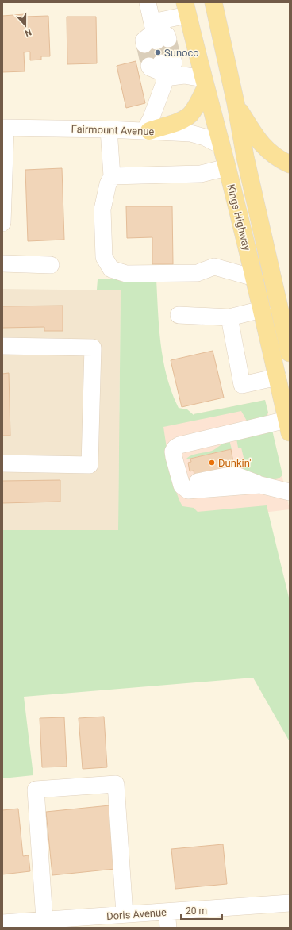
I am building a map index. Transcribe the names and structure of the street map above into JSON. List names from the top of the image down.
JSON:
{
  "streets": {
    "main road": ["Kings Highway"],
    "street": ["Fairmount Avenue", "Doris Avenue"]
  },
  "crossings": [
    ["Fairmount Avenue", "Kings Highway"]
  ],
  "places": ["Sunoco", "Dunkin'"],
  "scale_bar": "20 m",
  "north": "bottom"
}
